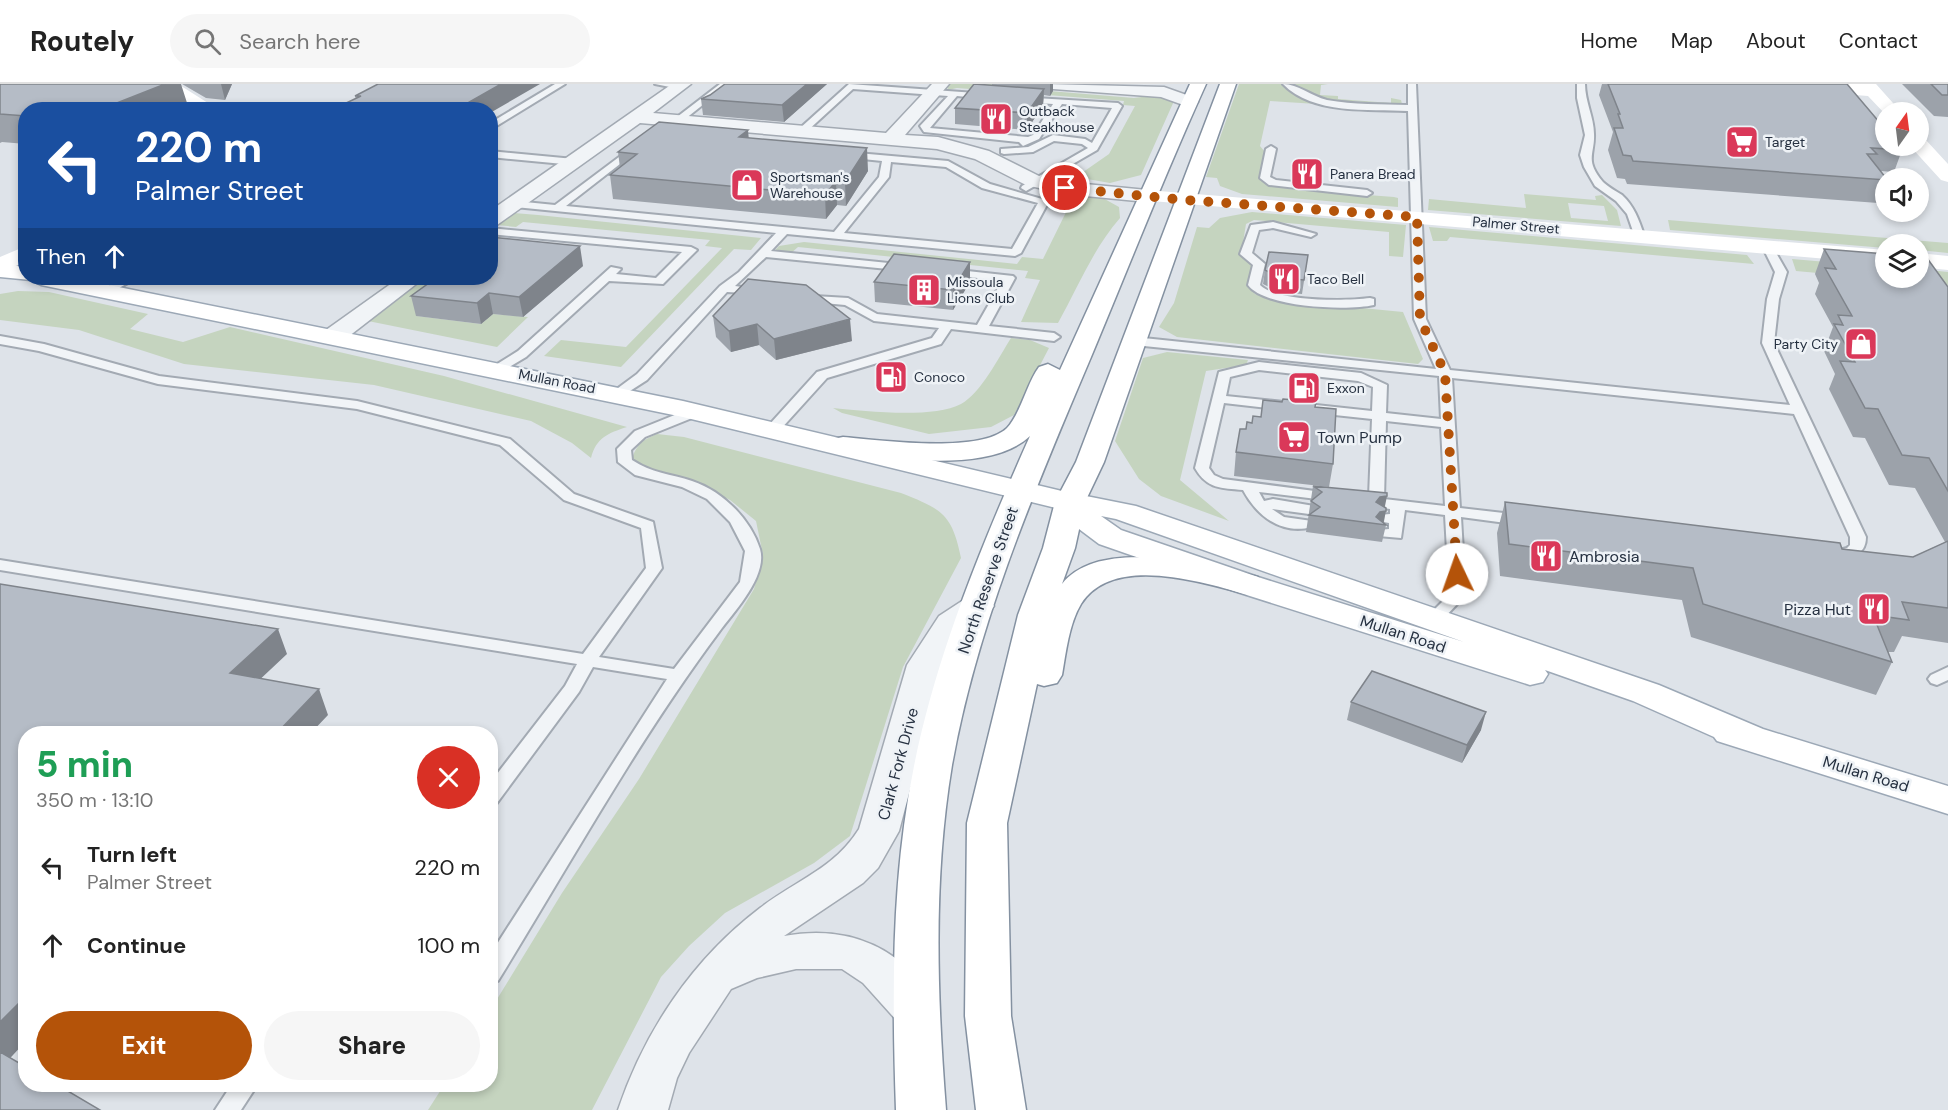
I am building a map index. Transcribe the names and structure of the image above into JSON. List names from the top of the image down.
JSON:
{
  "streets": {
    "main road": ["Palmer Street", "Mullan Road", "North Reserve Street"],
    "street": ["Clark Fork Drive"]
  },
  "crossings": [
    ["Palmer Street", "North Reserve Street"],
    ["Mullan Road", "North Reserve Street"],
    ["North Reserve Street", "Clark Fork Drive"]
  ],
  "places": {
    "restaurant": [
      "Outback Steakhouse",
      "Panera Bread",
      "Taco Bell",
      "Ambrosia",
      "Pizza Hut"
    ],
    "supermarket": ["Target", "Town Pump"],
    "shop": ["Sportsman's Warehouse", "Party City"],
    "building": ["Missoula Lions Club"],
    "fuel station": ["Conoco", "Exxon"]
  },
  "north": "top",
  "page": {
    "header": "Routely",
    "search": "Search here",
    "nav": [
      "Home",
      "Map",
      "About",
      "Contact"
    ],
    "turn": ["220 m", "Palmer Street"],
    "then": "Then",
    "heading": ["5 min", "350 m · 13:10"],
    "list": [
      {
        "name": "Turn left",
        "note": "Palmer Street",
        "value": "220 m"
      },
      {
        "name": "Continue",
        "value": "100 m"
      }
    ],
    "buttons": ["Exit", "Share"]
  }
}
